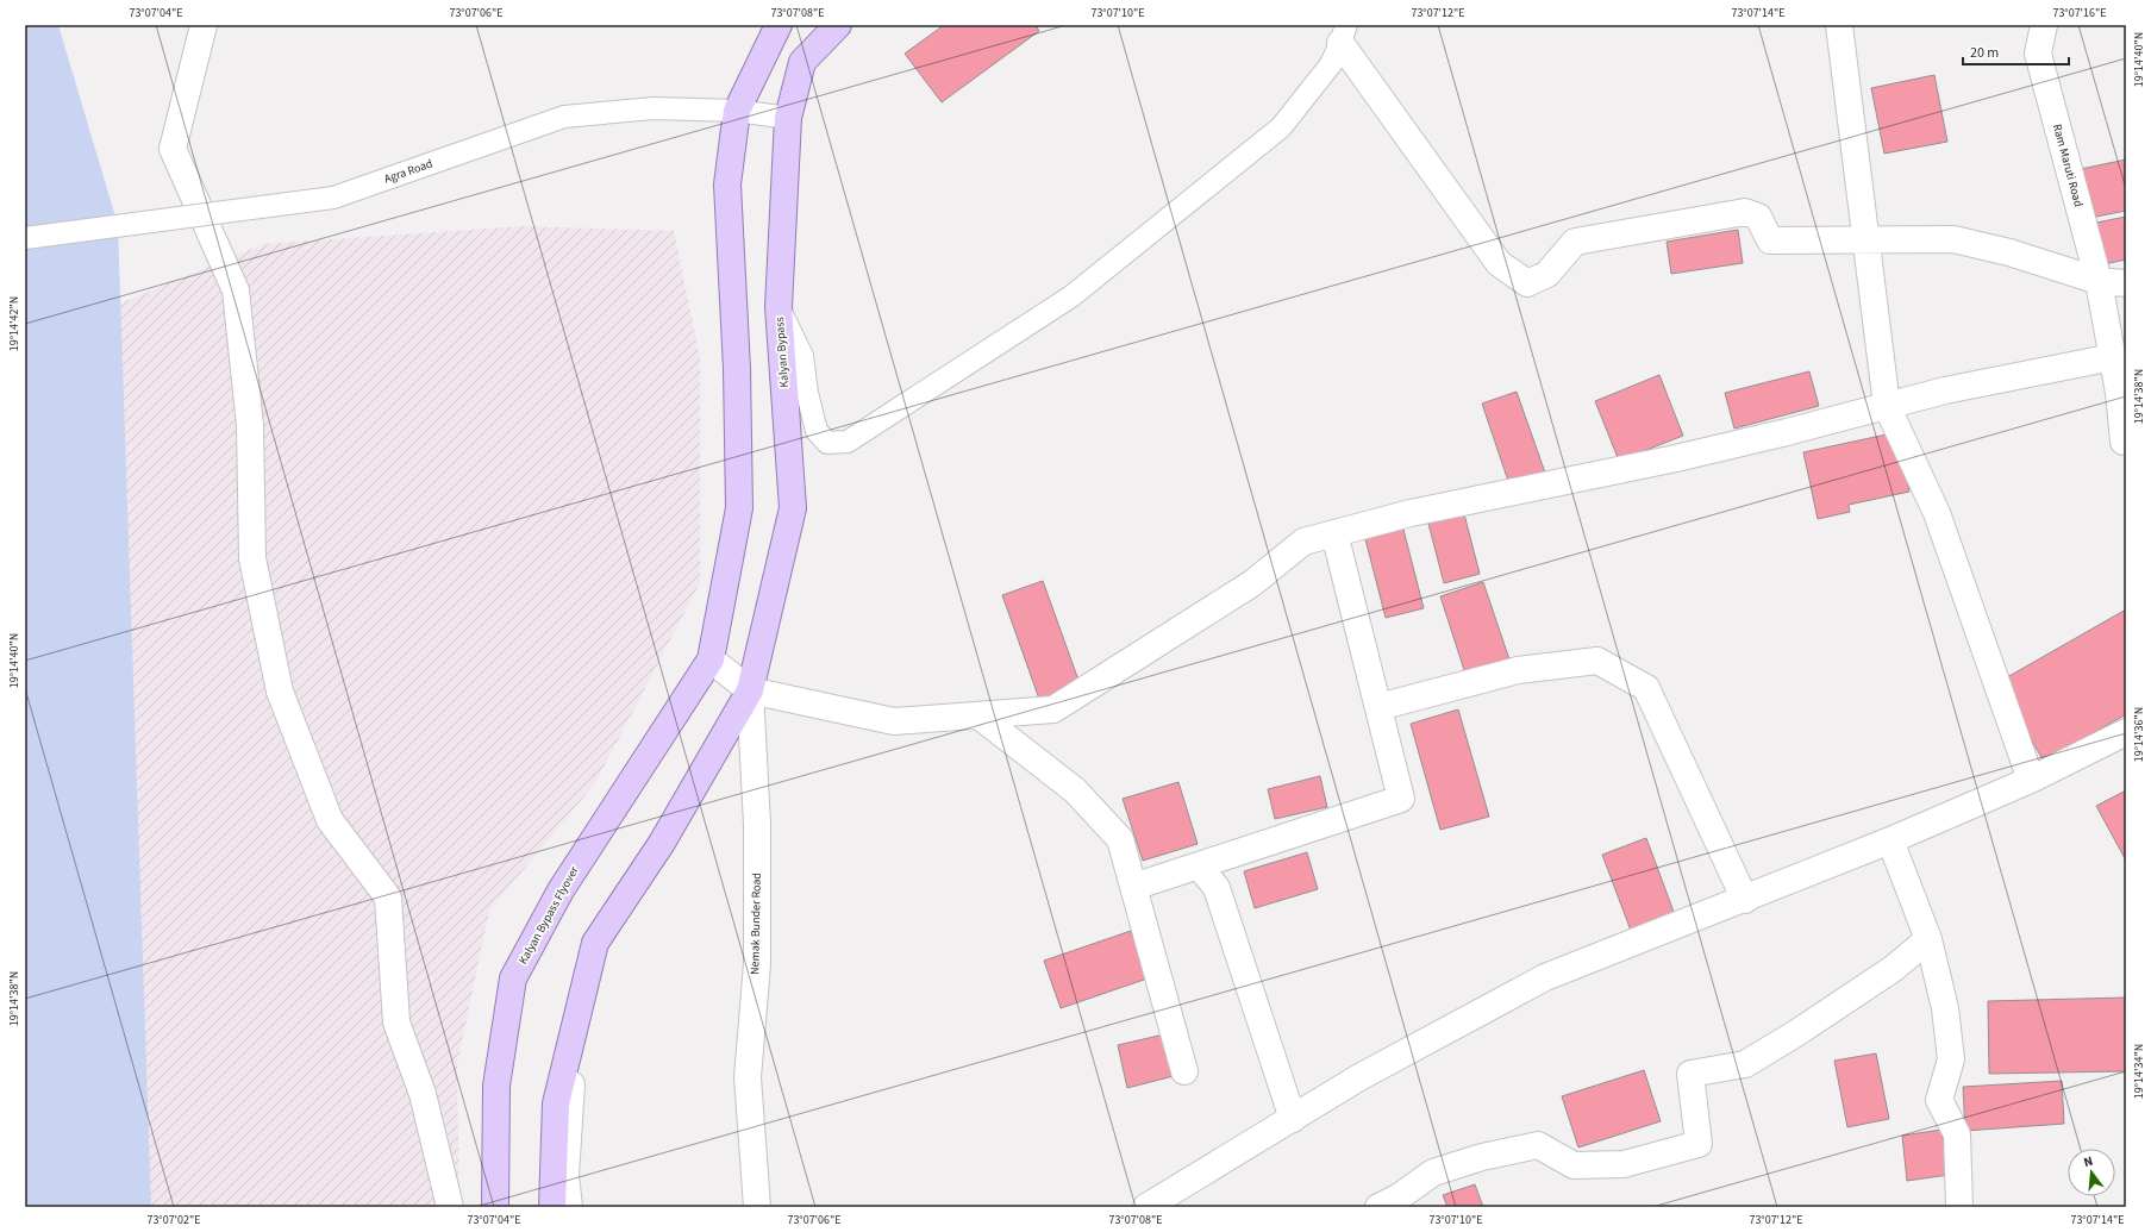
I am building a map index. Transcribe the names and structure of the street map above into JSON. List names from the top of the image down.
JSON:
{
  "streets": {
    "main road": ["Kalyan Bypass", "Kalyan Bypass Flyover"],
    "street": ["Ram Maruti Road", "Nemak Bunder Road"],
    "lane": ["Agra Road"]
  },
  "crossings": [
    ["Agra Road", "Kalyan Bypass"],
    ["Kalyan Bypass", "Nemak Bunder Road"]
  ],
  "scale_bar": "20 m",
  "north": "top",
  "coordinates": [
    "73°07'04\"E",
    "73°07'06\"E",
    "73°07'08\"E",
    "73°07'10\"E",
    "73°07'12\"E",
    "73°07'14\"E",
    "73°07'16\"E",
    "19°14'40\"N",
    "19°14'42\"N",
    "19°14'38\"N",
    "19°14'36\"N",
    "19°14'34\"N",
    "73°07'02\"E"
  ]
}
